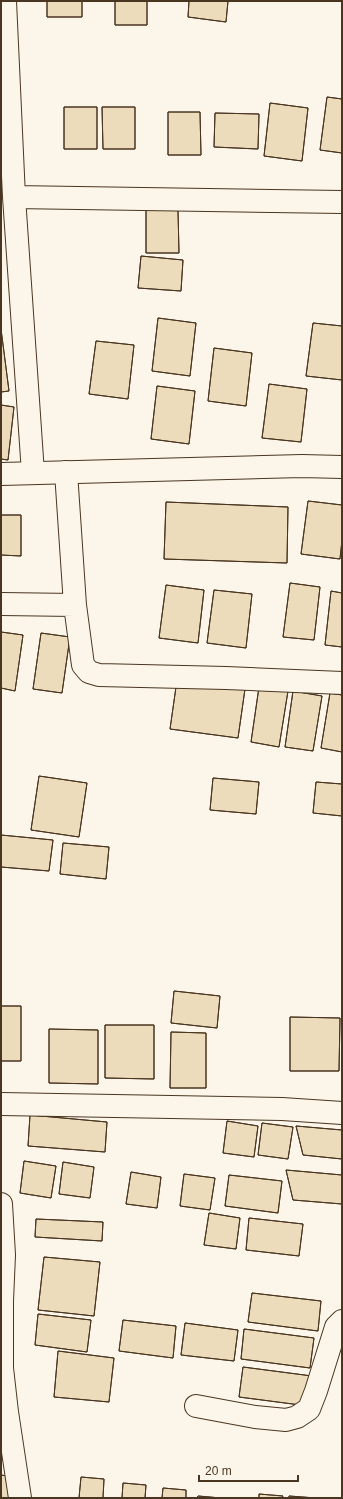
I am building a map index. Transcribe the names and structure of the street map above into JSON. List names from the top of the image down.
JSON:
{
  "scale_bar": "20 m"
}
